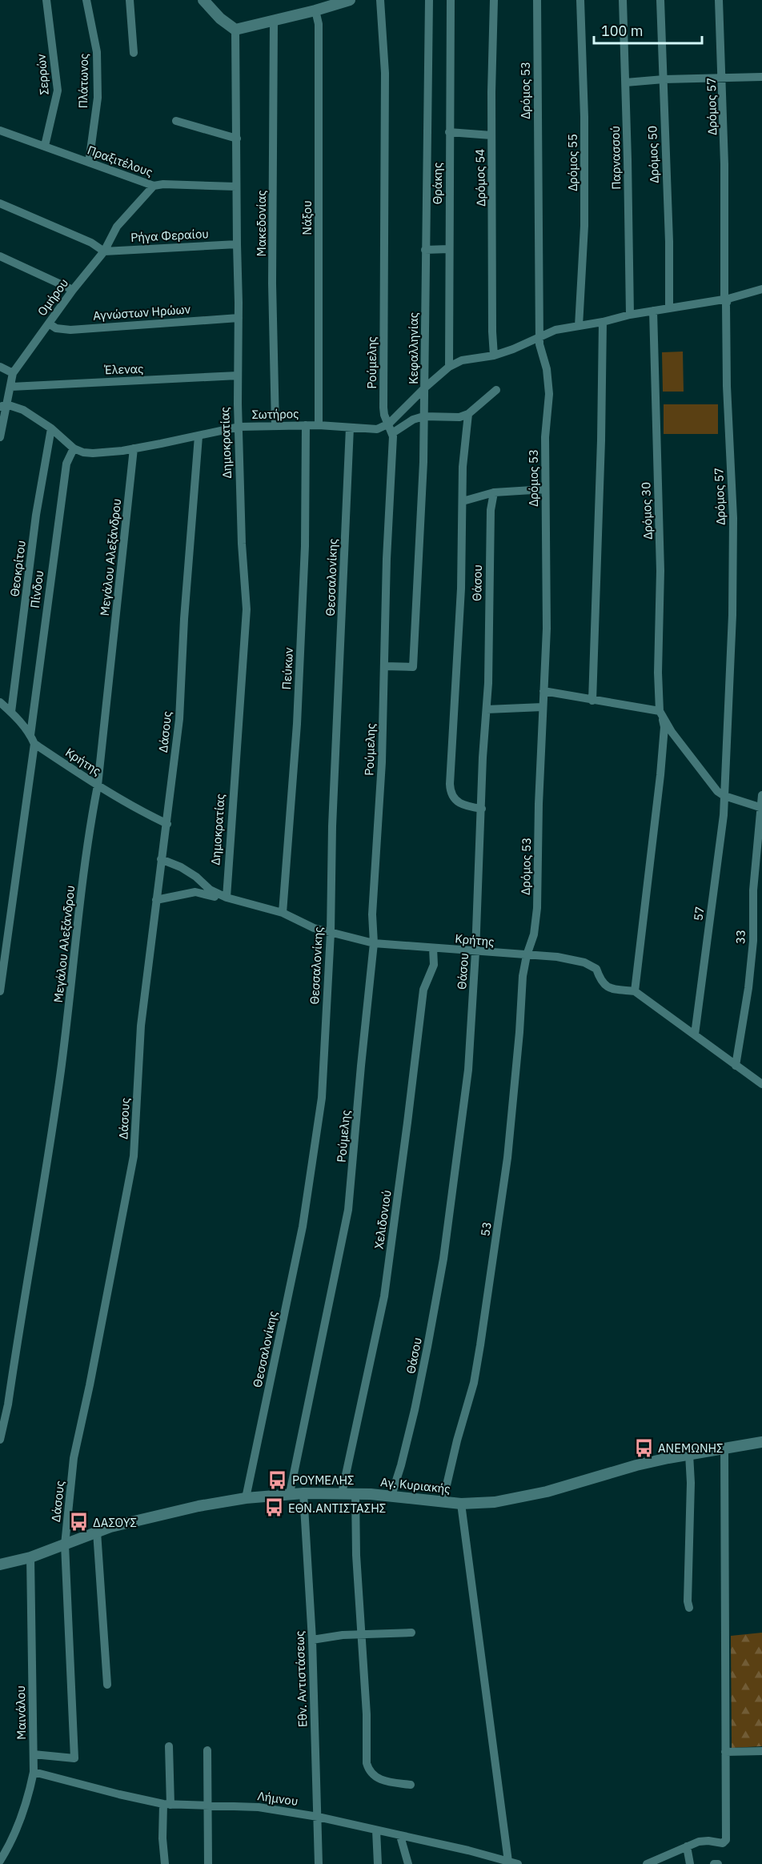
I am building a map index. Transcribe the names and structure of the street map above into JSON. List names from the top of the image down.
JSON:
{
  "streets": {
    "street": [
      "Σερρών",
      "Πλάτωνος",
      "Δρόμος 53",
      "Δρόμος 57",
      "Δρόμος 50",
      "Παρνασσού",
      "Πραξιτέλους",
      "Δρόμος 55",
      "Δρόμος 54",
      "Θράκης",
      "Νάξου",
      "Μακεδονίας",
      "Ρήγα Φεραίου",
      "Ομήρου",
      "Αγνώστων Ηρώων",
      "Κεφαλληνίας",
      "Ρούμελης",
      "Έλενας",
      "Σωτήρος",
      "Δημοκρατίας",
      "Δρόμος 30",
      "Μεγάλου Αλεξάνδρου",
      "Θεοκρίτου",
      "Θεσσαλονίκης",
      "Θάσου",
      "Πίνδου",
      "Πεύκων",
      "Δάσους",
      "Κρήτης",
      "57",
      "33",
      "Χελιδονιού",
      "53",
      "Αγ. Κυριακής",
      "Εθν. Αντιστάσεως",
      "Μαινάλου",
      "Λήμνου"
    ]
  },
  "crossings": [
    ["Σερρών", "Πραξιτέλους"],
    ["Πλάτωνος", "Πραξιτέλους"],
    ["Δρόμος 53", "Κρήτης"],
    ["Δρόμος 53", "53"],
    ["Δρόμος 57", "57"],
    ["Πραξιτέλους", "Ομήρου"],
    ["Πραξιτέλους", "Δημοκρατίας"],
    ["Νάξου", "Σωτήρος"],
    ["Μακεδονίας", "Σωτήρος"],
    ["Ρήγα Φεραίου", "Ομήρου"],
    ["Ρήγα Φεραίου", "Δημοκρατίας"],
    ["Ομήρου", "Αγνώστων Ηρώων"],
    ["Ομήρου", "Έλενας"],
    ["Αγνώστων Ηρώων", "Δημοκρατίας"],
    ["Κεφαλληνίας", "Ρούμελης"],
    ["Ρούμελης", "Σωτήρος"],
    ["Ρούμελης", "Κρήτης"],
    ["Ρούμελης", "Αγ. Κυριακής"],
    ["Έλενας", "Δημοκρατίας"],
    ["Σωτήρος", "Δημοκρατίας"],
    ["Σωτήρος", "Μεγάλου Αλεξάνδρου"],
    ["Σωτήρος", "Θεσσαλονίκης"],
    ["Σωτήρος", "Πίνδου"],
    ["Σωτήρος", "Πεύκων"],
    ["Σωτήρος", "Δάσους"],
    ["Δημοκρατίας", "Κρήτης"],
    ["Δρόμος 30", "Κρήτης"],
    ["Μεγάλου Αλεξάνδρου", "Κρήτης"],
    ["Θεσσαλονίκης", "Κρήτης"],
    ["Θεσσαλονίκης", "Αγ. Κυριακής"],
    ["Θάσου", "Κρήτης"],
    ["Θάσου", "Αγ. Κυριακής"],
    ["Πεύκων", "Κρήτης"],
    ["Δάσους", "Κρήτης"],
    ["Δάσους", "Αγ. Κυριακής"],
    ["Δάσους", "Μαινάλου"],
    ["Κρήτης", "57"],
    ["Κρήτης", "33"],
    ["Κρήτης", "Χελιδονιού"],
    ["Κρήτης", "53"],
    ["Χελιδονιού", "Αγ. Κυριακής"],
    ["53", "Αγ. Κυριακής"],
    ["Αγ. Κυριακής", "Εθν. Αντιστάσεως"],
    ["Αγ. Κυριακής", "Μαινάλου"],
    ["Εθν. Αντιστάσεως", "Λήμνου"],
    ["Μαινάλου", "Λήμνου"]
  ],
  "places": {
    "bus stop": [
      "ΑΝΕΜΩΝΗΣ",
      "ΡΟΥΜΕΛΗΣ",
      "ΕΘΝ.ΑΝΤΙΣΤΑΣΗΣ",
      "ΔΑΣΟΥΣ"
    ]
  },
  "scale_bar": "100 m"
}
